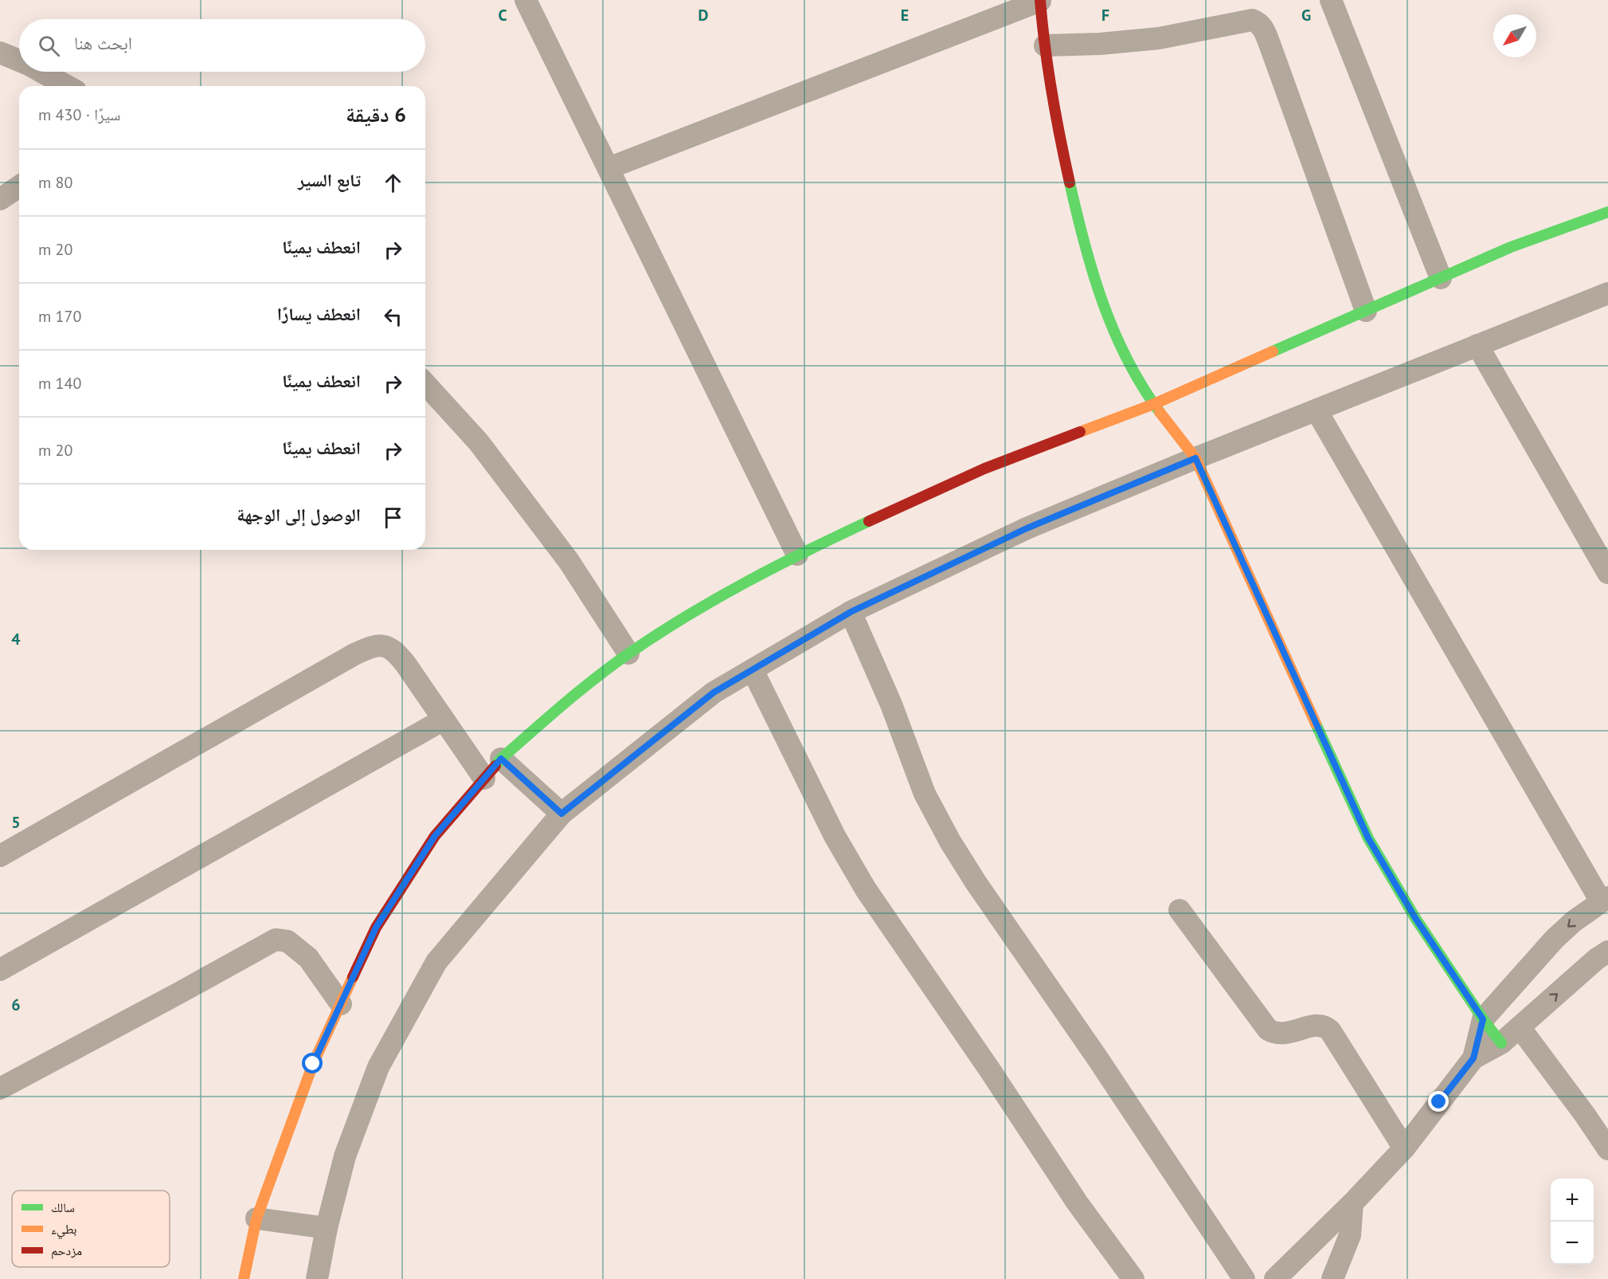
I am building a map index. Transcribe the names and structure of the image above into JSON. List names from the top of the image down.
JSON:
{
  "legend": ["سالك", "بطيء", "مزدحم"],
  "north": "bottom left",
  "page": {
    "search": "ابحث هنا",
    "heading": ["6 دقيقة", "سيرًا · 430 m"],
    "list": [
      ["تابع السير", "80 m"],
      ["انعطف يمينًا", "20 m"],
      ["انعطف يسارًا", "170 m"],
      ["انعطف يمينًا", "140 m"],
      ["انعطف يمينًا", "20 m"],
      "الوصول إلى الوجهة"
    ],
    "map_buttons": ["+", "−"]
  },
  "grid": {
    "columns": [
      "C",
      "D",
      "E",
      "F",
      "G"
    ],
    "rows": ["4", "5", "6"]
  }
}
